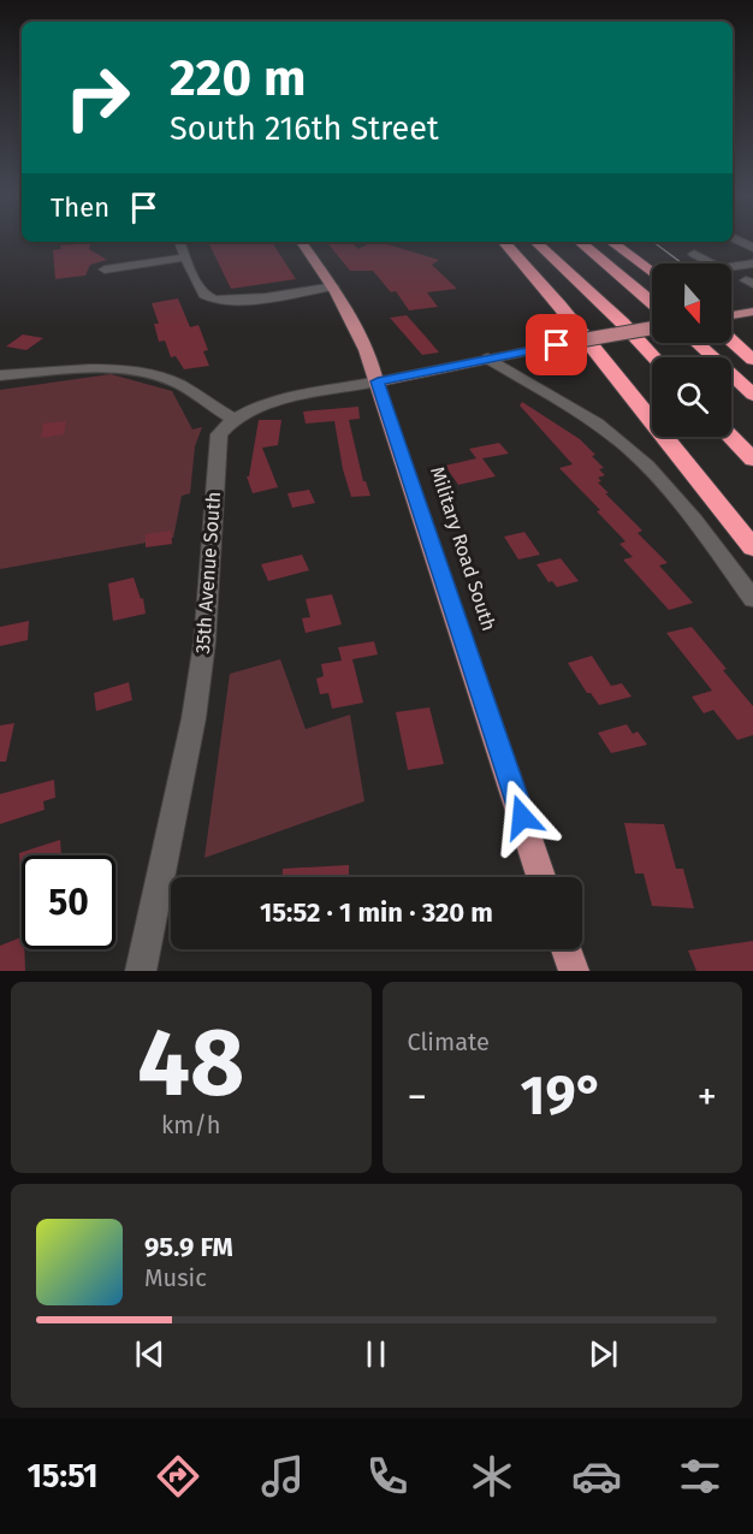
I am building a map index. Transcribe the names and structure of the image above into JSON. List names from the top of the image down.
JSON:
{
  "streets": {
    "main road": ["Military Road South"],
    "street": ["35th Avenue South"]
  },
  "north": "bottom",
  "page": {
    "turn": ["220 m", "South 216th Street"],
    "then": "Then",
    "limit": "50",
    "trip": "15:52 · 1 min · 320 m",
    "tile": [
      ["48", "km/h"],
      "Climate"
    ],
    "heat": ["−", "19°", "+"],
    "song": ["95.9 FM", "Music"],
    "tabs": "15:51"
  }
}
